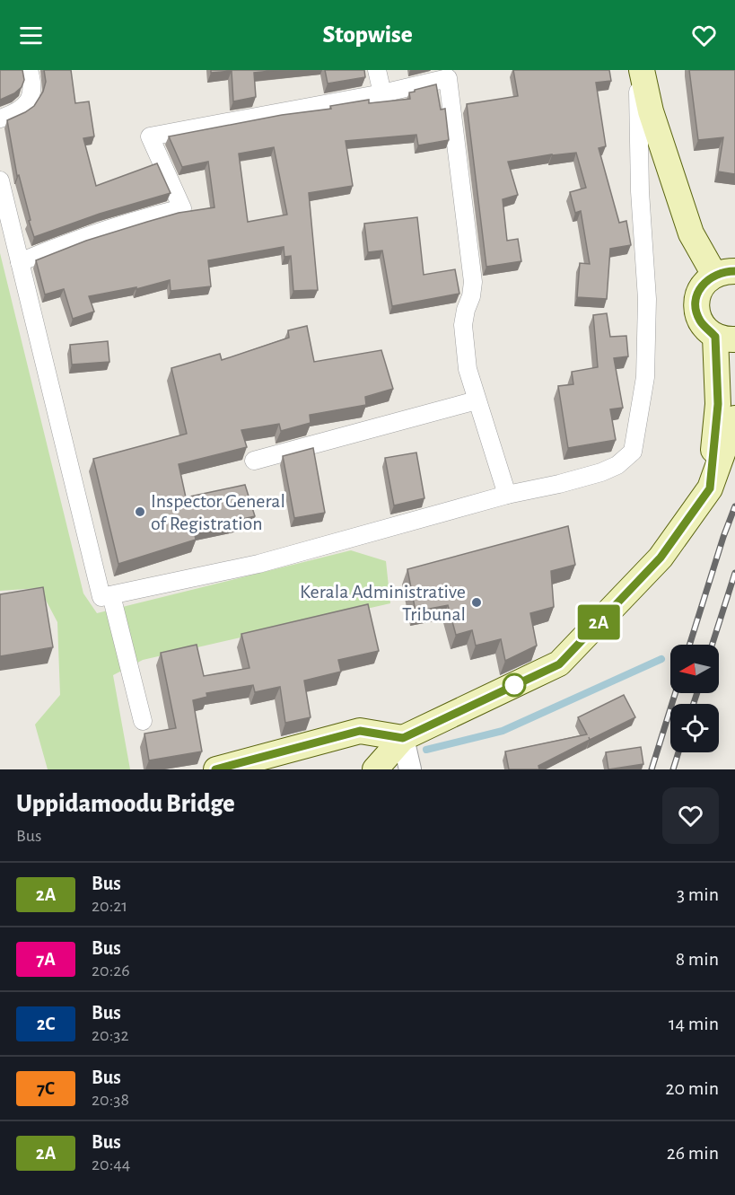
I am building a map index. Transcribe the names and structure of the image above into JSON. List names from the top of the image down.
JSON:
{
  "places": ["Inspector General of Registration", "Kerala Administrative Tribunal"],
  "lines": ["bus line 2A"],
  "north": "left",
  "page": {
    "header": "Stopwise",
    "on_map": "2A",
    "heading": ["Uppidamoodu Bridge", "Bus"],
    "list": [
      {
        "mark": "2A",
        "name": "Bus",
        "note": "20:21",
        "value": "3 min"
      },
      {
        "mark": "7A",
        "name": "Bus",
        "note": "20:26",
        "value": "8 min"
      },
      {
        "mark": "2C",
        "name": "Bus",
        "note": "20:32",
        "value": "14 min"
      },
      {
        "mark": "7C",
        "name": "Bus",
        "note": "20:38",
        "value": "20 min"
      },
      {
        "mark": "2A",
        "name": "Bus",
        "note": "20:44",
        "value": "26 min"
      }
    ]
  }
}
